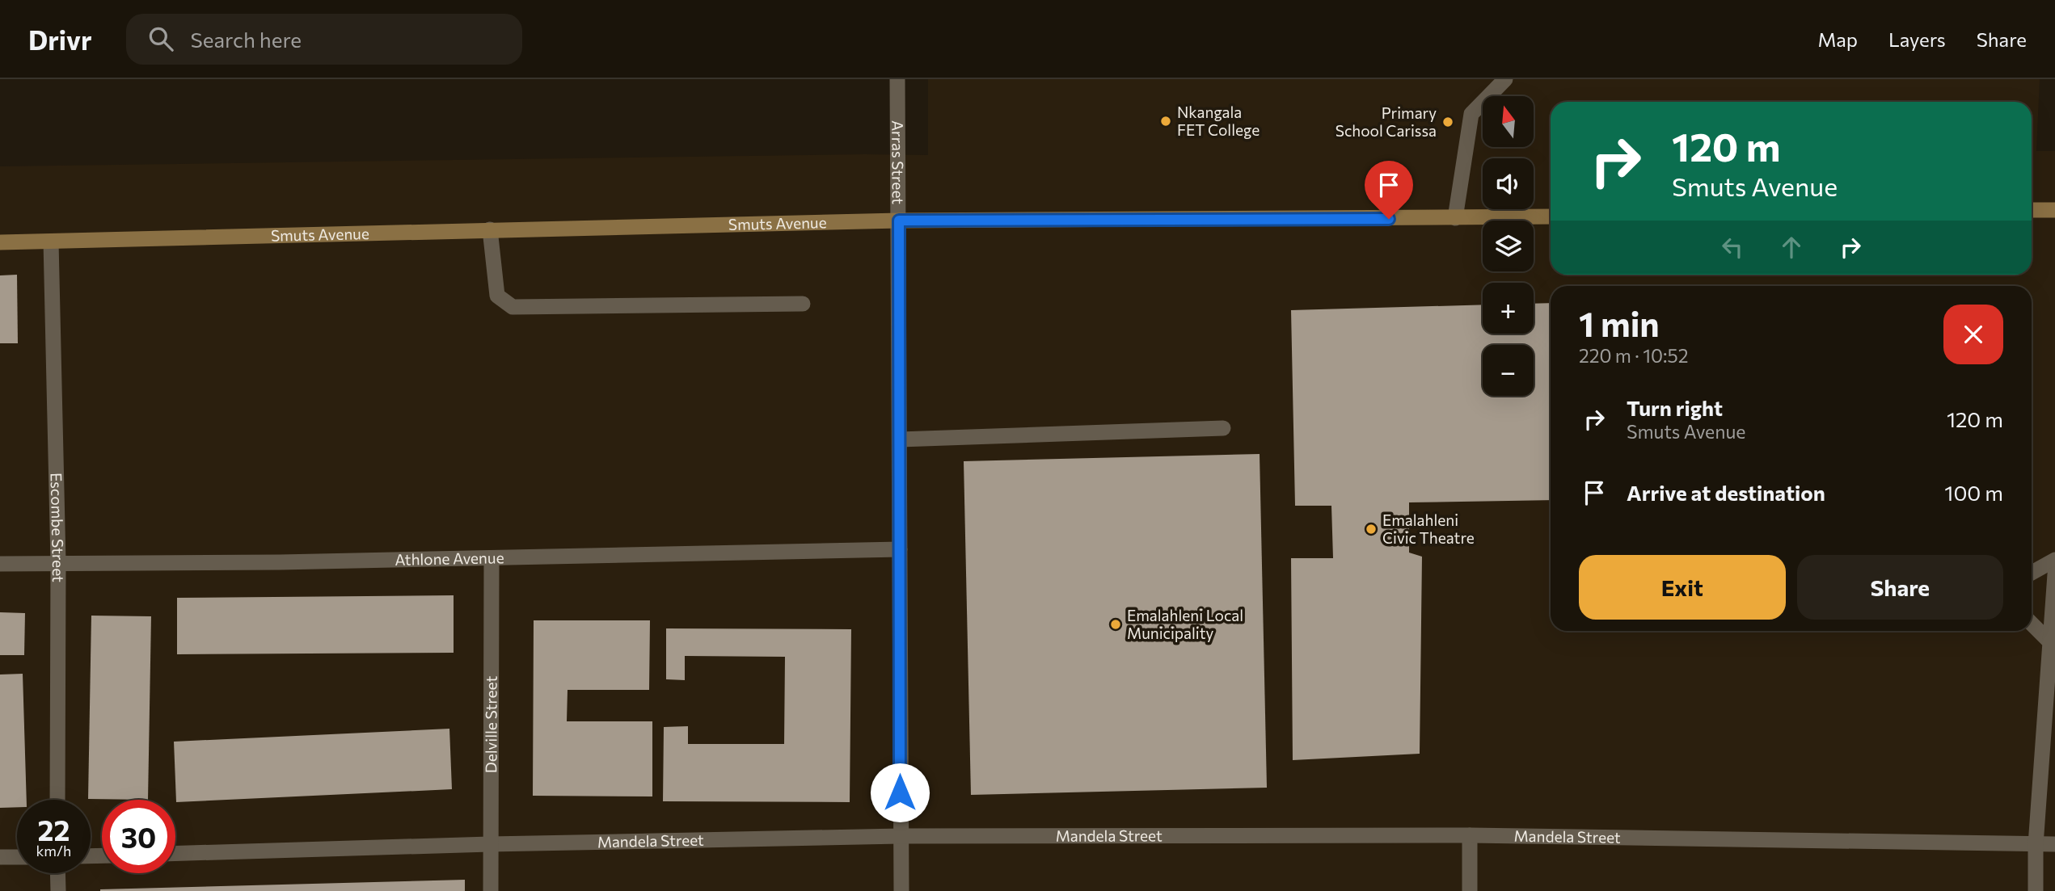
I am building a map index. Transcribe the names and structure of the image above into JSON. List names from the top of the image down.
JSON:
{
  "streets": {
    "main road": ["Smuts Avenue"],
    "street": [
      "Arras Street",
      "Escombe Street",
      "Athlone Avenue",
      "Delville Street",
      "Mandela Street"
    ]
  },
  "crossings": [
    ["Arras Street", "Smuts Avenue"],
    ["Arras Street", "Athlone Avenue"],
    ["Arras Street", "Mandela Street"],
    ["Smuts Avenue", "Escombe Street"],
    ["Escombe Street", "Athlone Avenue"],
    ["Athlone Avenue", "Delville Street"],
    ["Delville Street", "Mandela Street"]
  ],
  "places": [
    "Nkangala FET College",
    "Primary School Carissa",
    "Emalahleni Civic Theatre",
    "Emalahleni Local Municipality"
  ],
  "north": "top",
  "page": {
    "header": "Drivr",
    "search": "Search here",
    "nav": ["Map", "Layers", "Share"],
    "map_buttons": ["+", "−"],
    "turn": ["120 m", "Smuts Avenue"],
    "heading": ["1 min", "220 m · 10:52"],
    "list": [
      {
        "name": "Turn right",
        "note": "Smuts Avenue",
        "value": "120 m"
      },
      {
        "name": "Arrive at destination",
        "value": "100 m"
      }
    ],
    "buttons": ["Exit", "Share"],
    "speed": "22 km/h",
    "limit": "30"
  }
}
